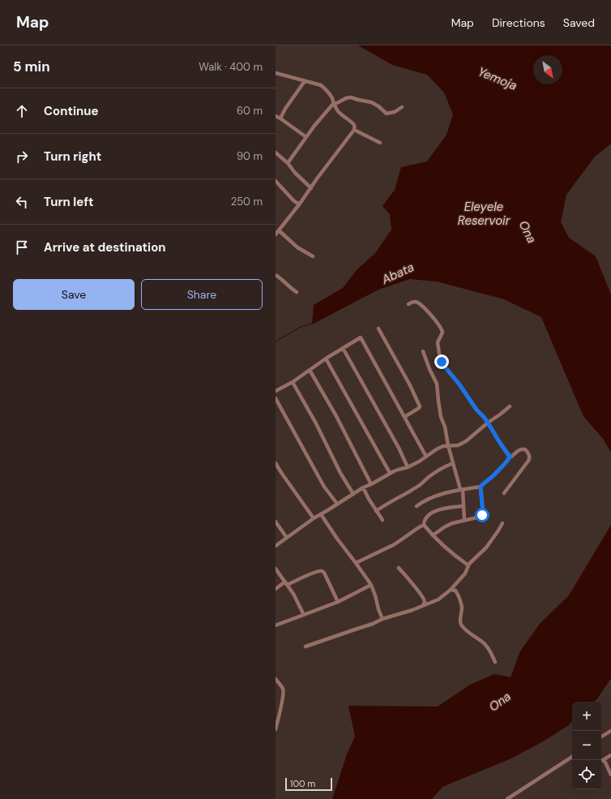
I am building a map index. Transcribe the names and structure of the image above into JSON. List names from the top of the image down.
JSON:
{
  "water": [
    "Yemoja",
    "Eleyele Reservoir",
    "Ona",
    "Abata"
  ],
  "scale_bar": "100 m",
  "north": "bottom right",
  "page": {
    "header": "Map",
    "nav": ["Map", "Directions", "Saved"],
    "heading": ["5 min", "Walk · 400 m"],
    "list": [
      ["Continue", "60 m"],
      ["Turn right", "90 m"],
      ["Turn left", "250 m"],
      "Arrive at destination"
    ],
    "buttons": ["Save", "Share"],
    "map_buttons": ["+", "−"],
    "scale": "100 m"
  }
}
